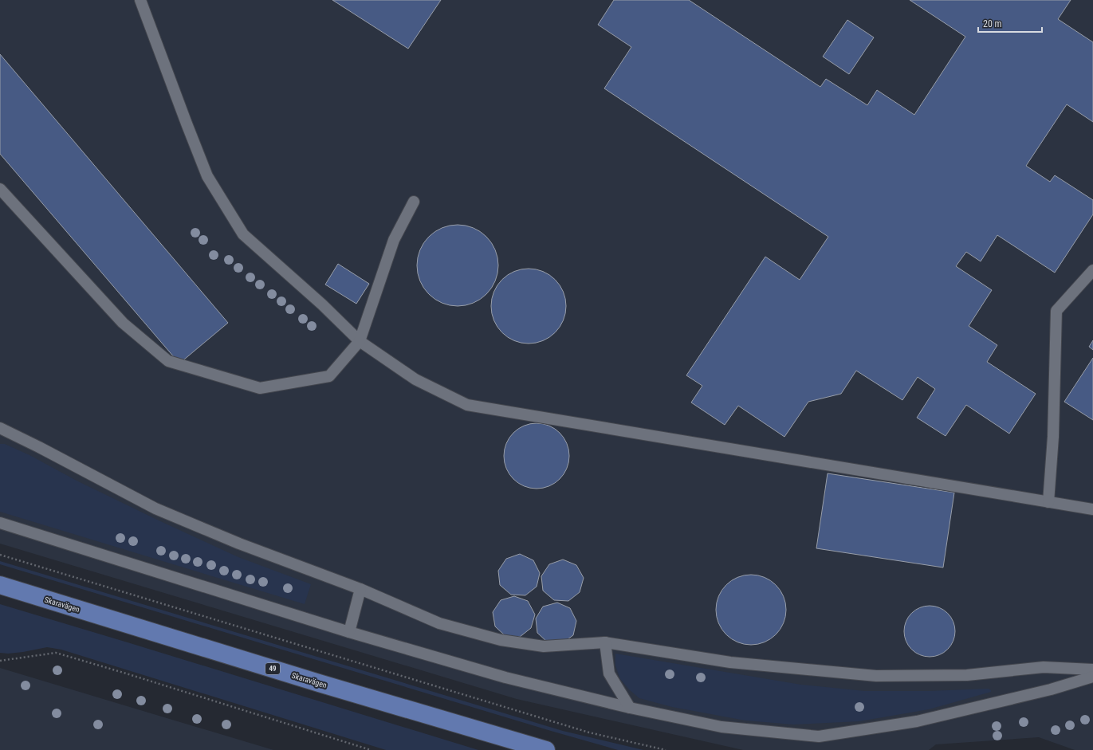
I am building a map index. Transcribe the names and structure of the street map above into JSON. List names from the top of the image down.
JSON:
{
  "streets": {
    "main road": ["Skaravägen", "49"]
  },
  "scale_bar": "20 m"
}
